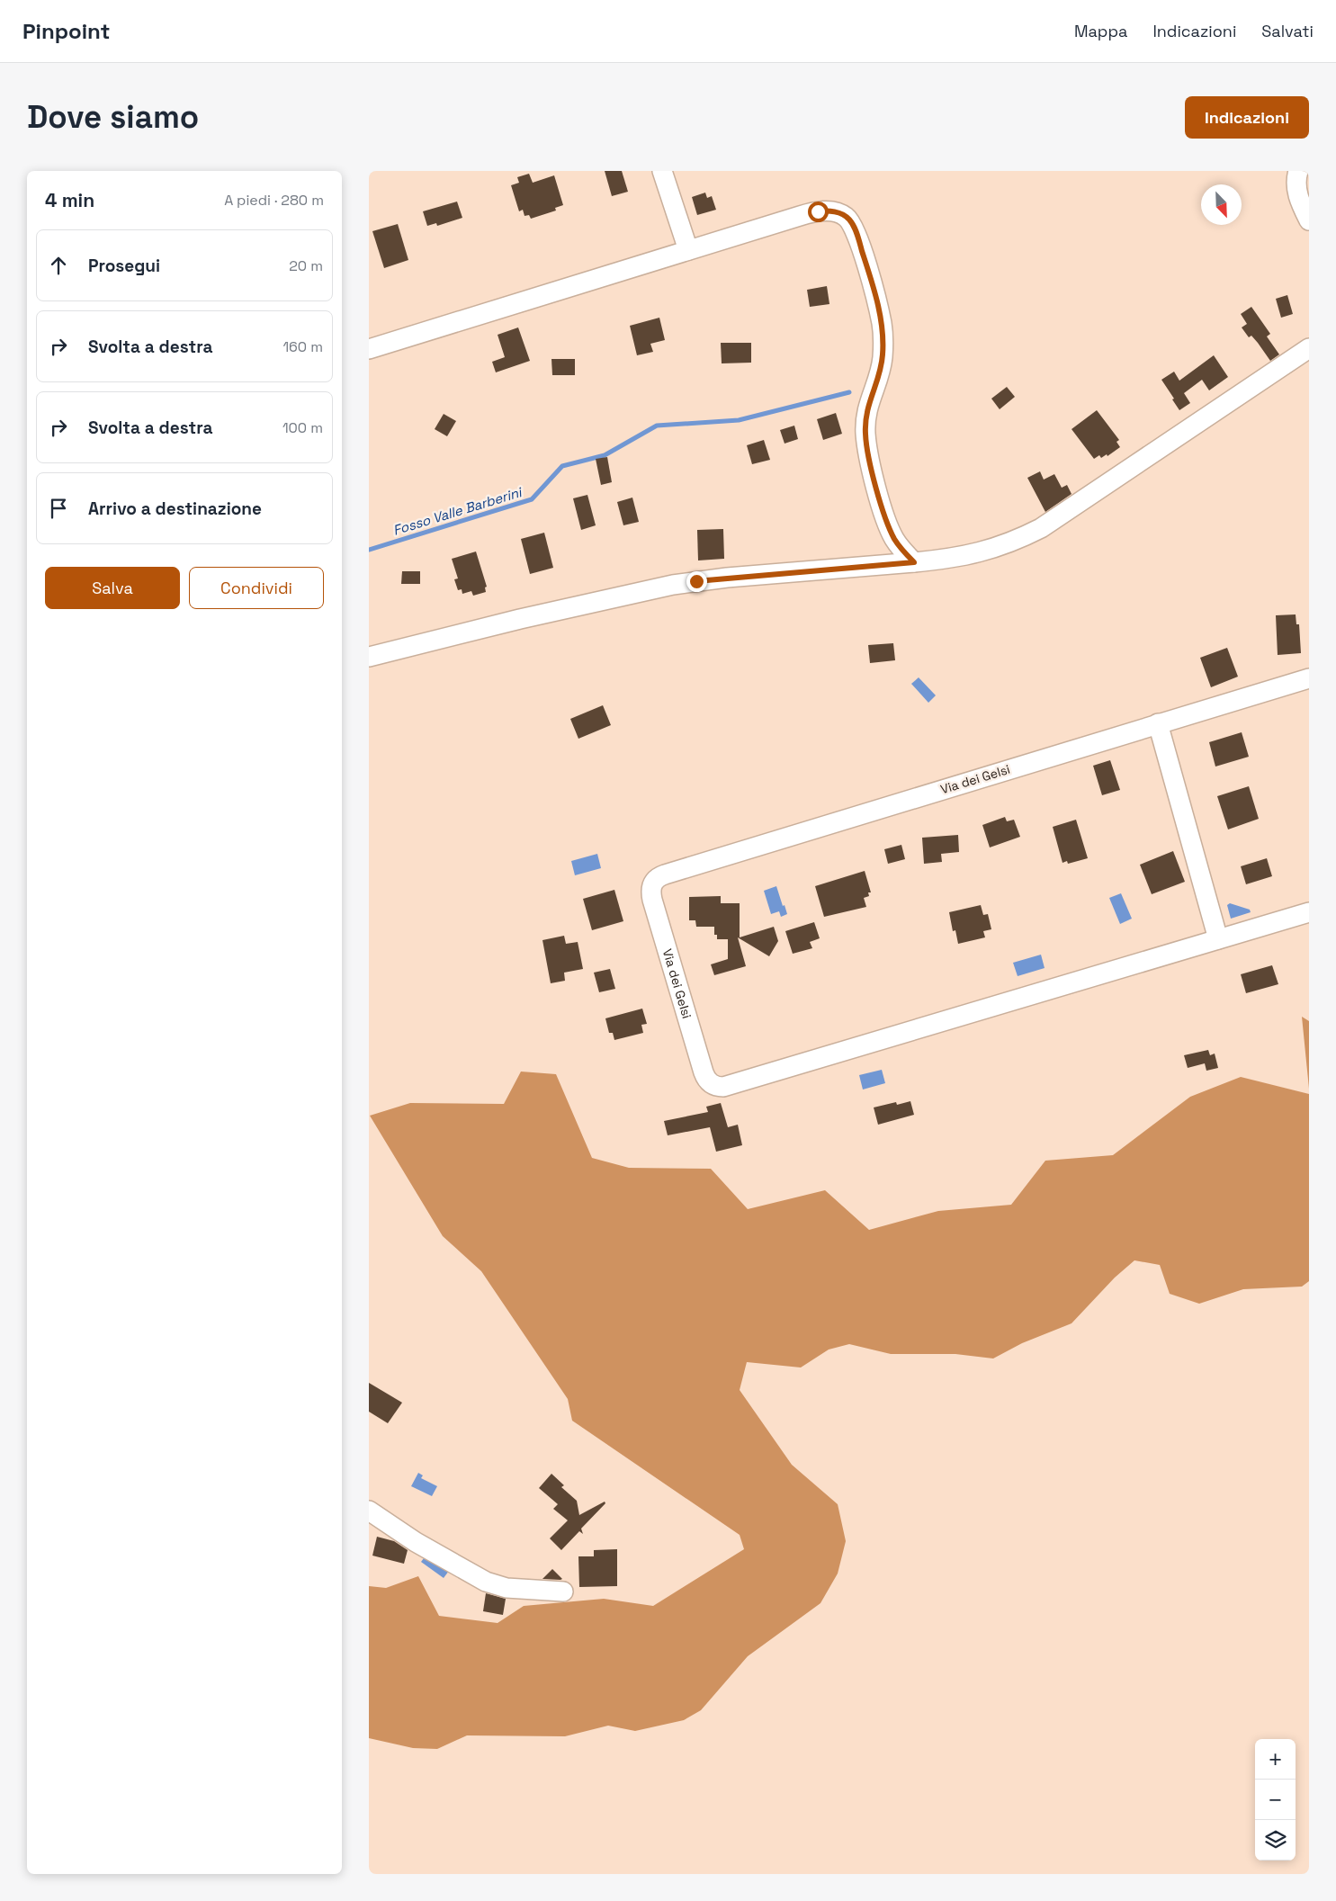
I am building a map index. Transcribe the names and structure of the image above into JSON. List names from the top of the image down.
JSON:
{
  "streets": {
    "street": ["Via dei Gelsi"]
  },
  "water": ["Fosso Valle Barberini"],
  "north": "bottom right",
  "page": {
    "header": "Pinpoint",
    "nav": ["Mappa", "Indicazioni", "Salvati"],
    "buttons": [
      "Indicazioni",
      ["Salva", "Condividi"]
    ],
    "title": "Dove siamo",
    "heading": ["4 min", "A piedi · 280 m"],
    "list": [
      ["Prosegui", "20 m"],
      ["Svolta a destra", "160 m"],
      ["Svolta a destra", "100 m"],
      "Arrivo a destinazione"
    ],
    "map_buttons": ["+", "−"]
  }
}
